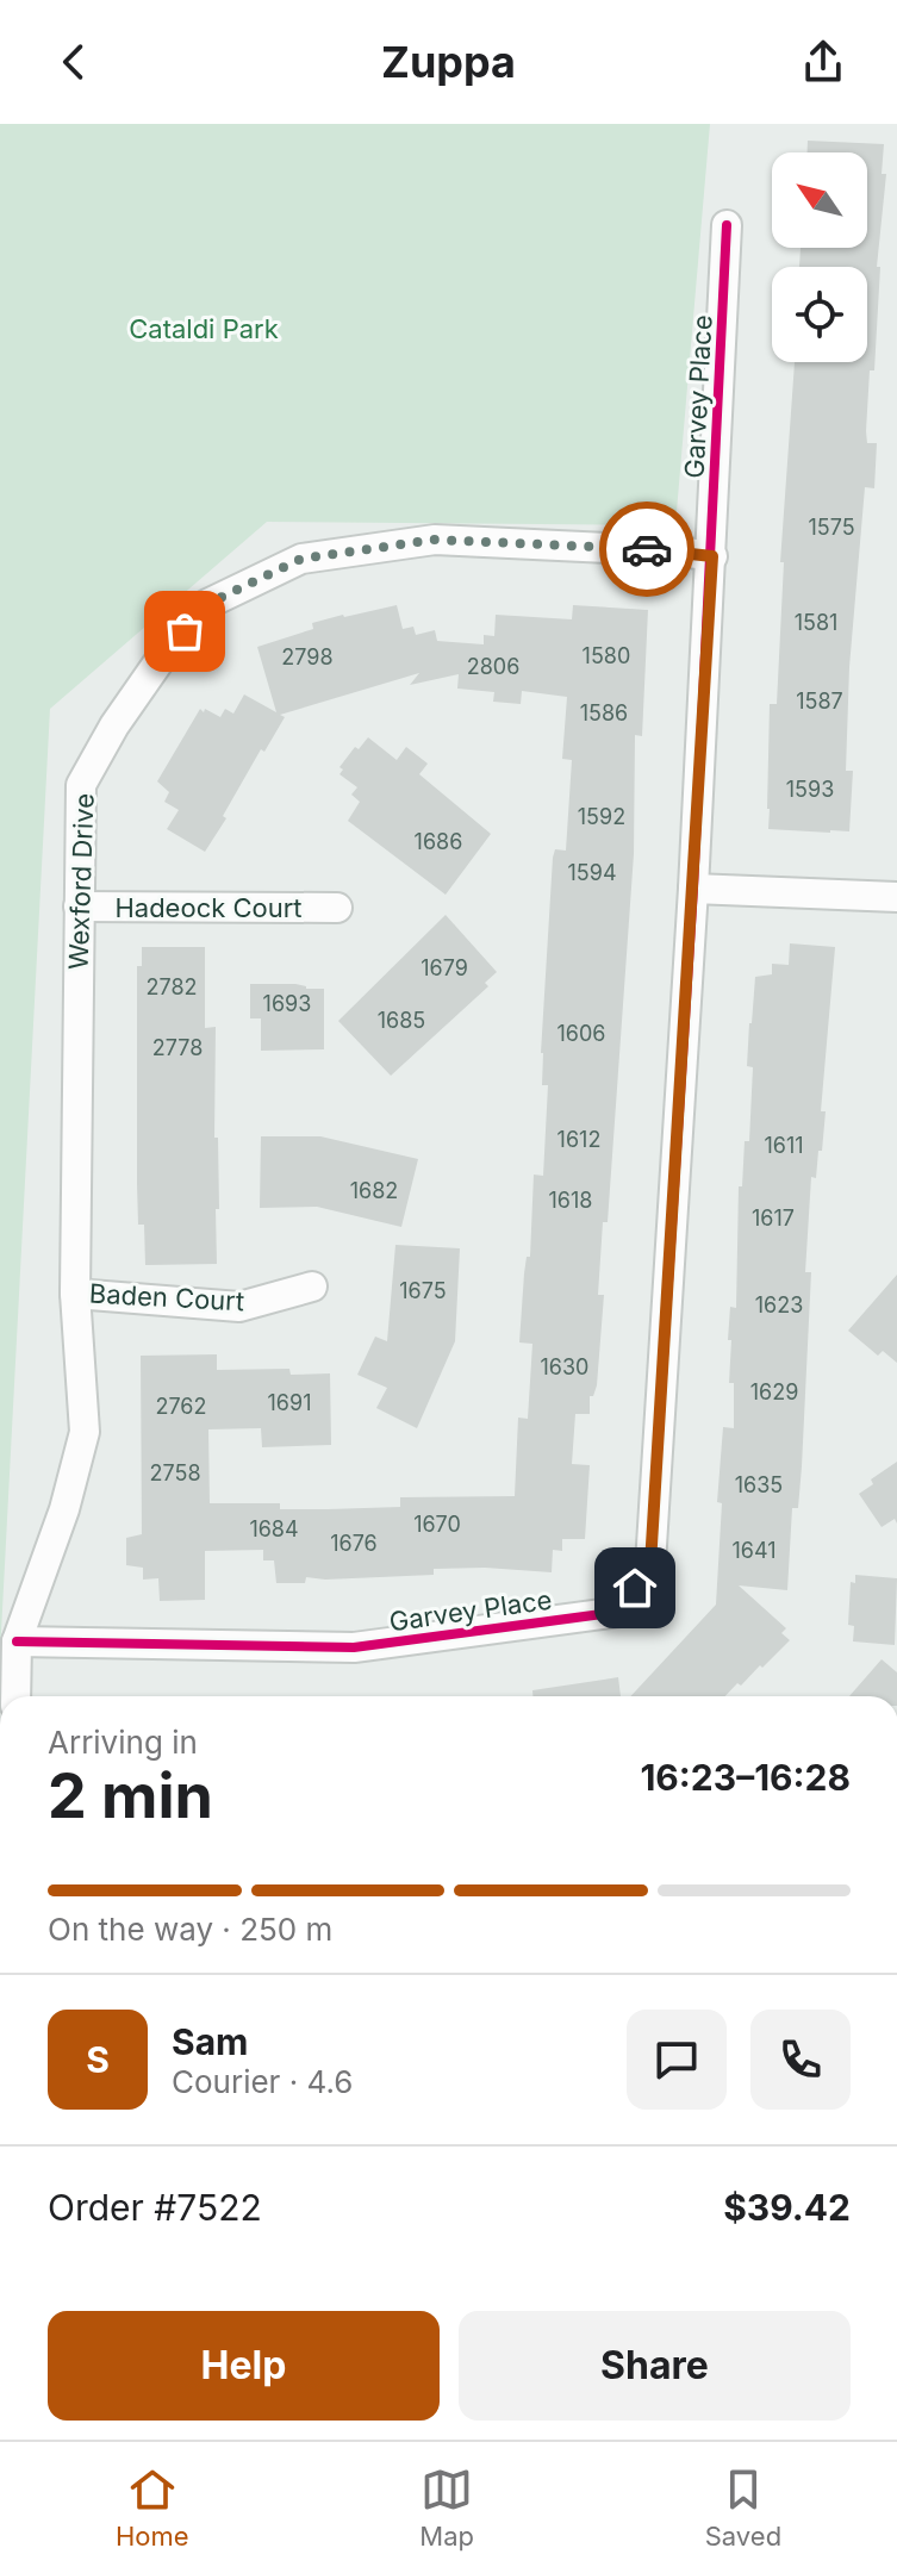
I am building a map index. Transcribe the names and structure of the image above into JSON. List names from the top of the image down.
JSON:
{
  "streets": {
    "street": [
      "Garvey Place",
      "Wexford Drive",
      "Hadeock Court",
      "Baden Court"
    ]
  },
  "crossings": [
    ["Garvey Place", "Wexford Drive"],
    ["Wexford Drive", "Hadeock Court"],
    ["Wexford Drive", "Baden Court"]
  ],
  "parks": ["Cataldi Park"],
  "house_numbers": [
    "1575",
    "1581",
    "1580",
    "2798",
    "2806",
    "1587",
    "1586",
    "1593",
    "1592",
    "1686",
    "1594",
    "1679",
    "2782",
    "1693",
    "1685",
    "1606",
    "2778",
    "1612",
    "1611",
    "1682",
    "1618",
    "1617",
    "1675",
    "1623",
    "1630",
    "1629",
    "1691",
    "2762",
    "2758",
    "1635",
    "1670",
    "1684",
    "1676",
    "1641"
  ],
  "north": "top left",
  "page": {
    "header": "Zuppa",
    "heading": ["2 min", "Arriving in", "16:23–16:28"],
    "panel": [
      "Sam",
      "Courier · 4.6",
      "Order #7522",
      "$39.42"
    ],
    "bar": "On the way · 250 m",
    "round": "S",
    "buttons": ["Help", "Share"],
    "tabs": ["Home", "Map", "Saved"]
  }
}
